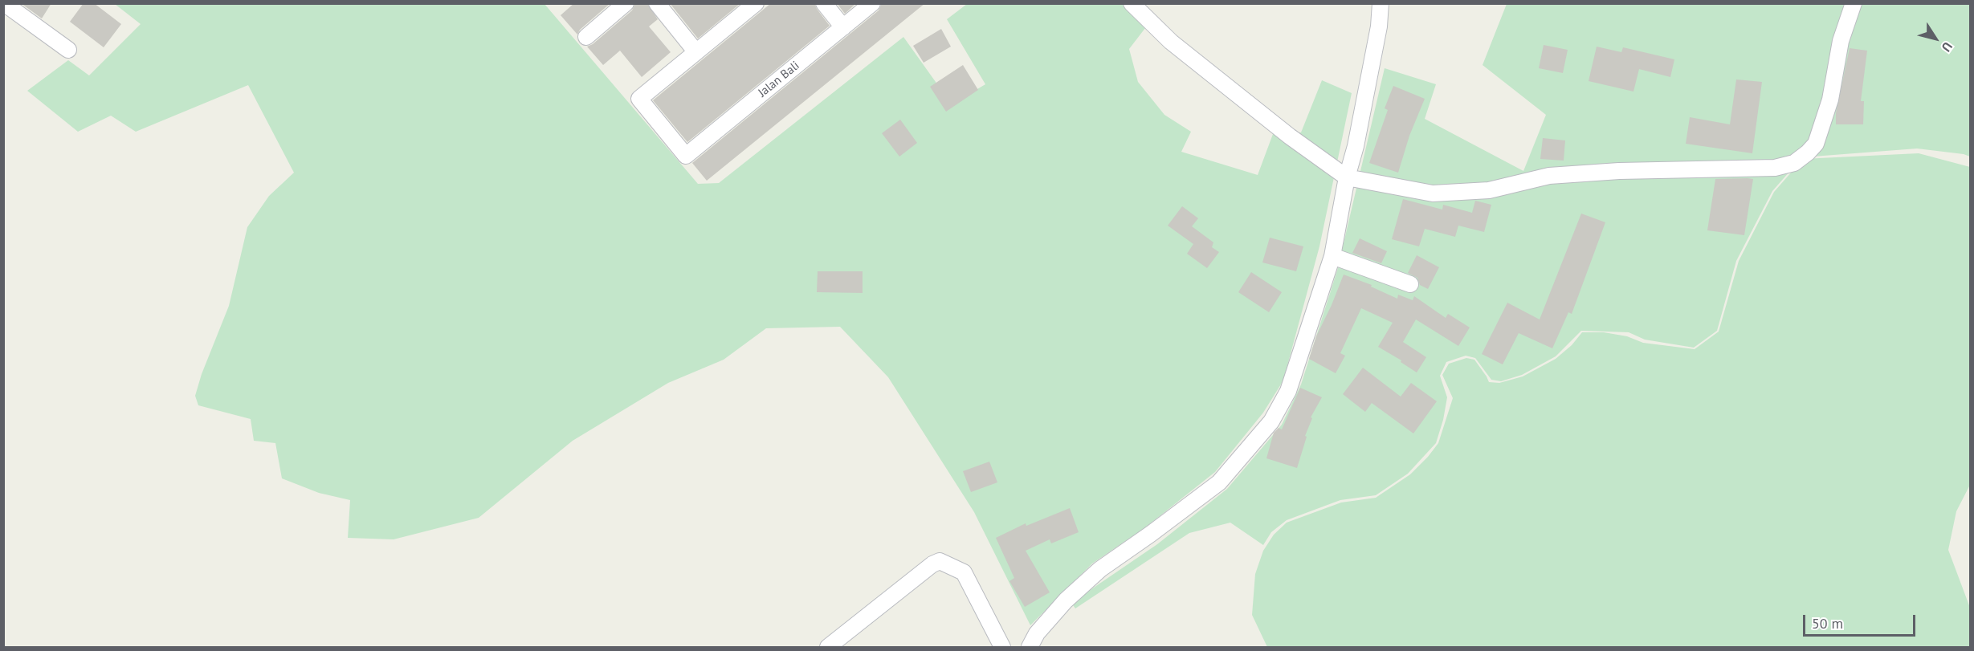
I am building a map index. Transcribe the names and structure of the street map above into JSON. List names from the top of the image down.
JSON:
{
  "streets": {
    "street": ["Jalan Bali"]
  },
  "scale_bar": "50 m",
  "north": "bottom right"
}
